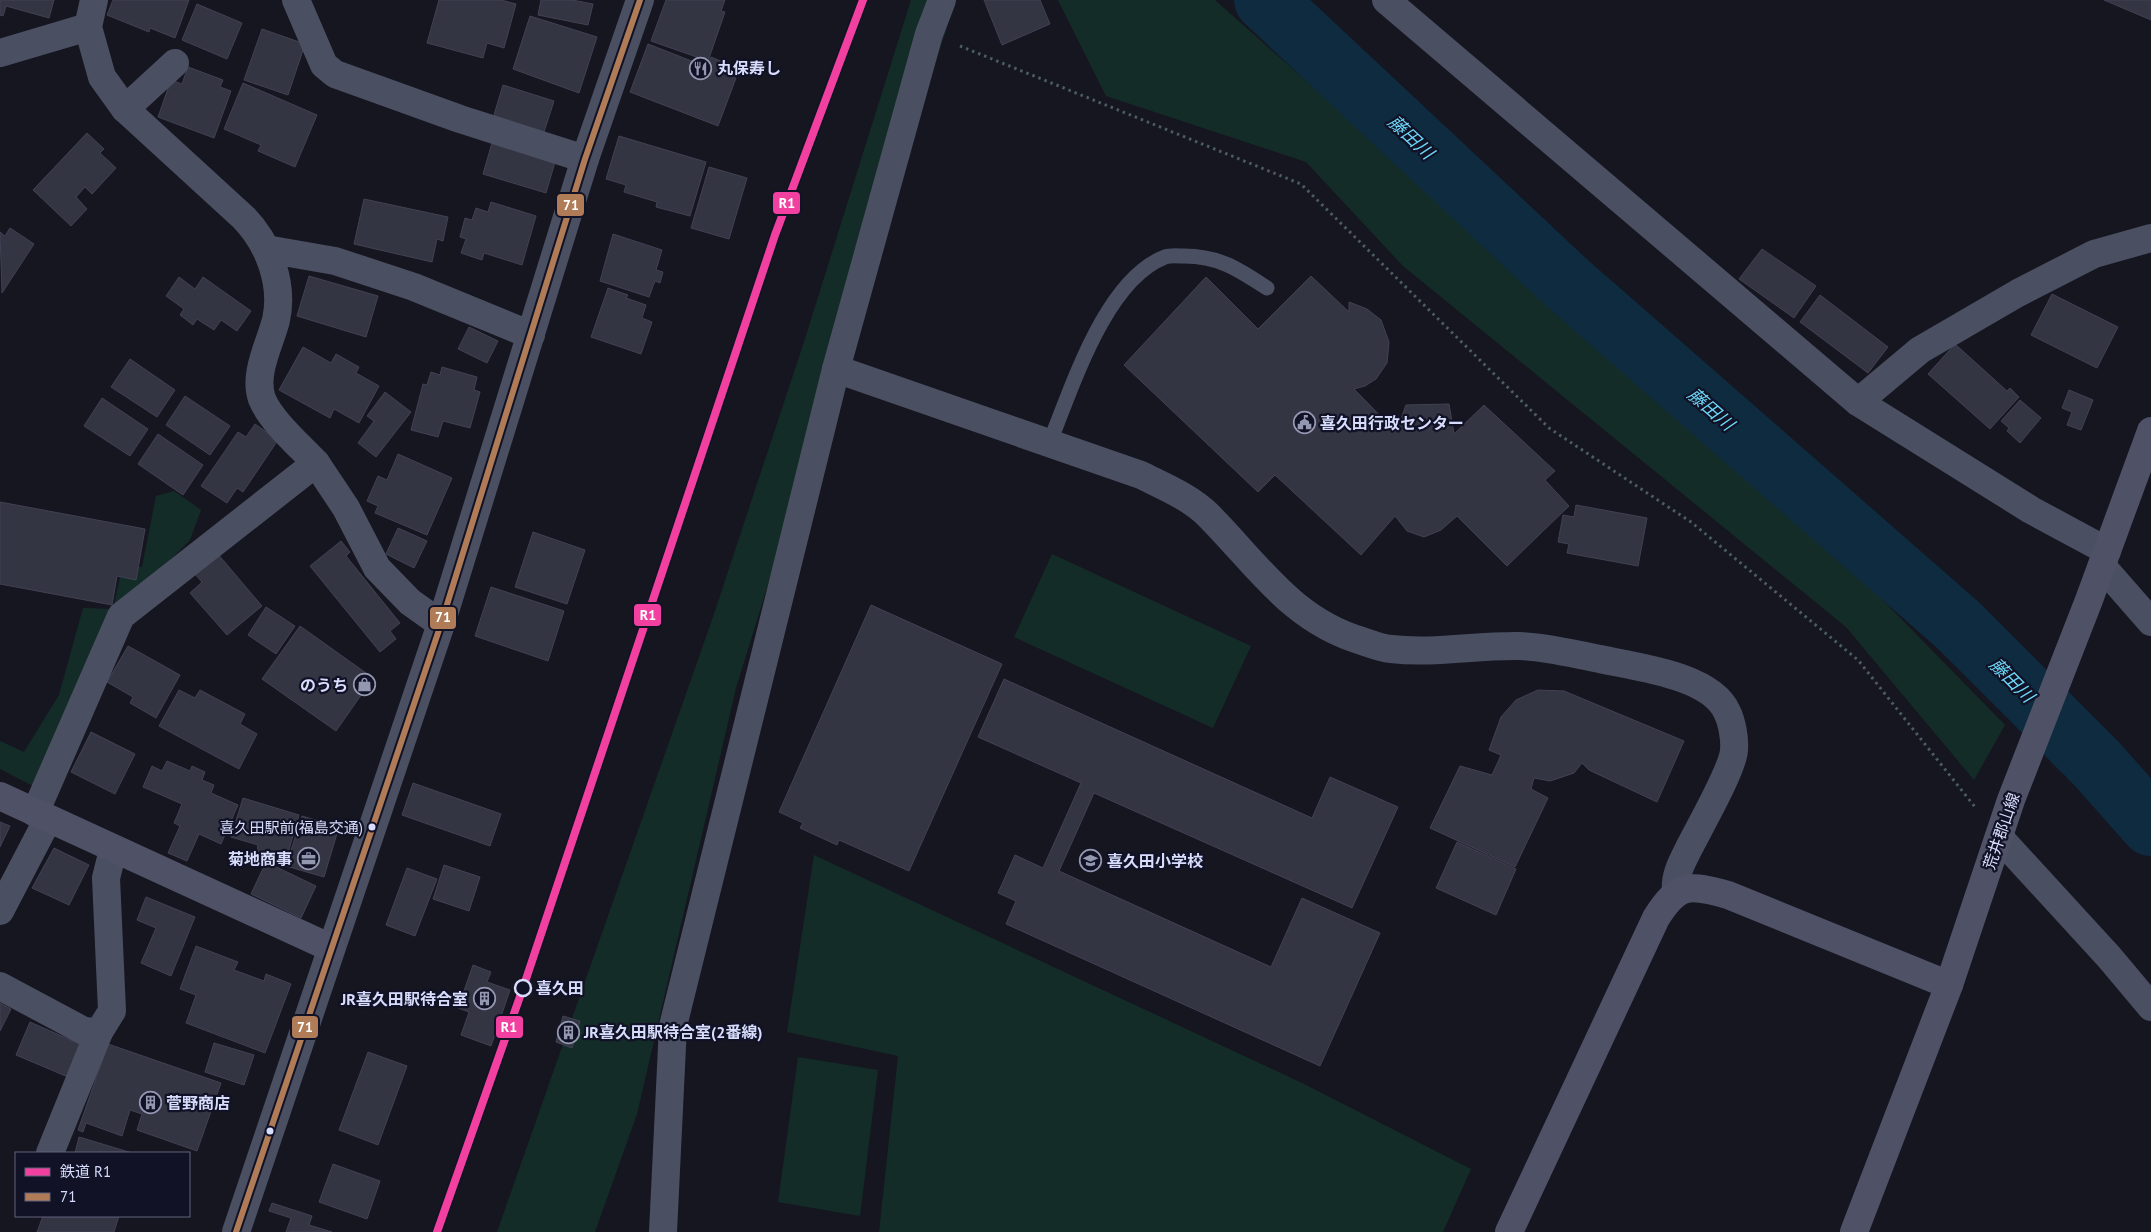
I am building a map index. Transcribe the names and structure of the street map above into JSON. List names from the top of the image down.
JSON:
{
  "streets": {
    "street": ["荒井郡山線"]
  },
  "water": ["藤田川"],
  "places": {
    "restaurant": ["丸保寿し"],
    "public building": ["喜久田行政センター"],
    "shop": ["のうち"],
    "other": ["喜久田駅前(福島交通)", "喜久田"],
    "office": ["菊地商事"],
    "school or university": ["喜久田小学校"],
    "building": ["JR喜久田駅待合室", "JR喜久田駅待合室(2番線)", "菅野商店"]
  },
  "lines": ["rail line R1", "transit line 71"],
  "legend": ["鉄道 R1", "71"]
}
